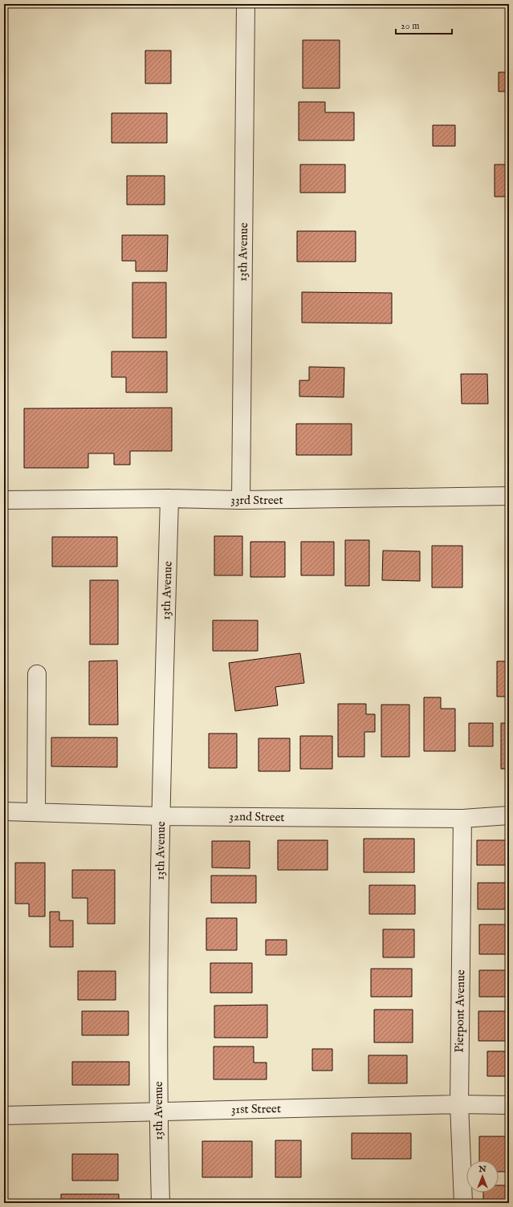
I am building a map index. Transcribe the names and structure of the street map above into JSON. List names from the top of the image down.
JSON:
{
  "streets": {
    "street": [
      "13th Avenue",
      "33rd Street",
      "32nd Street",
      "Pierpont Avenue",
      "31st Street"
    ]
  },
  "crossings": [
    ["13th Avenue", "33rd Street"],
    ["13th Avenue", "32nd Street"],
    ["13th Avenue", "31st Street"],
    ["32nd Street", "Pierpont Avenue"],
    ["Pierpont Avenue", "31st Street"]
  ],
  "scale_bar": "20 m",
  "north": "top"
}
